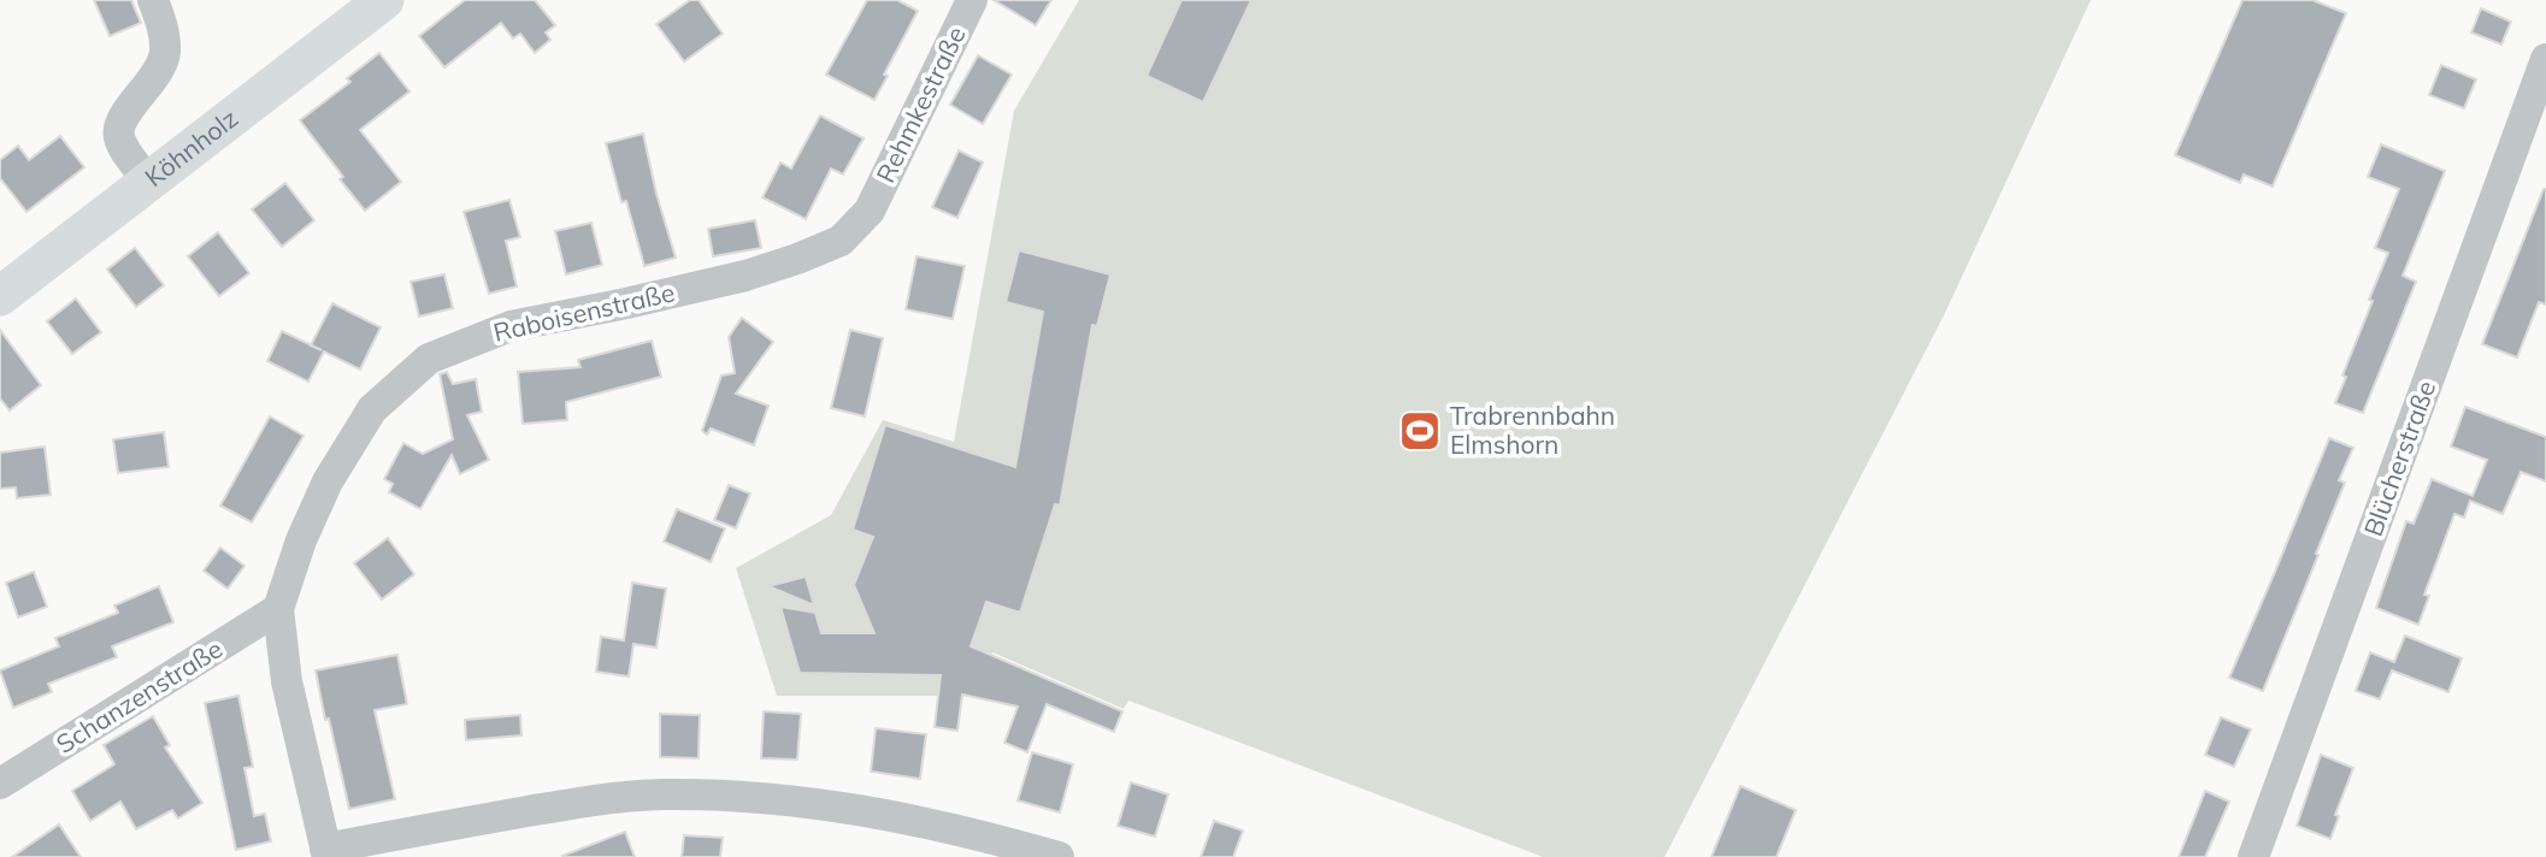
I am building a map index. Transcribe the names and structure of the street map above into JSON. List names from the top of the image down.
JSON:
{
  "streets": {
    "main road": ["Köhnholz"],
    "street": [
      "Rehmkestraße",
      "Raboisenstraße",
      "Blücherstraße",
      "Schanzenstraße"
    ]
  },
  "crossings": [
    ["Rehmkestraße", "Raboisenstraße"],
    ["Raboisenstraße", "Schanzenstraße"]
  ],
  "places": {
    "sports": ["Trabrennbahn Elmshorn"]
  }
}
